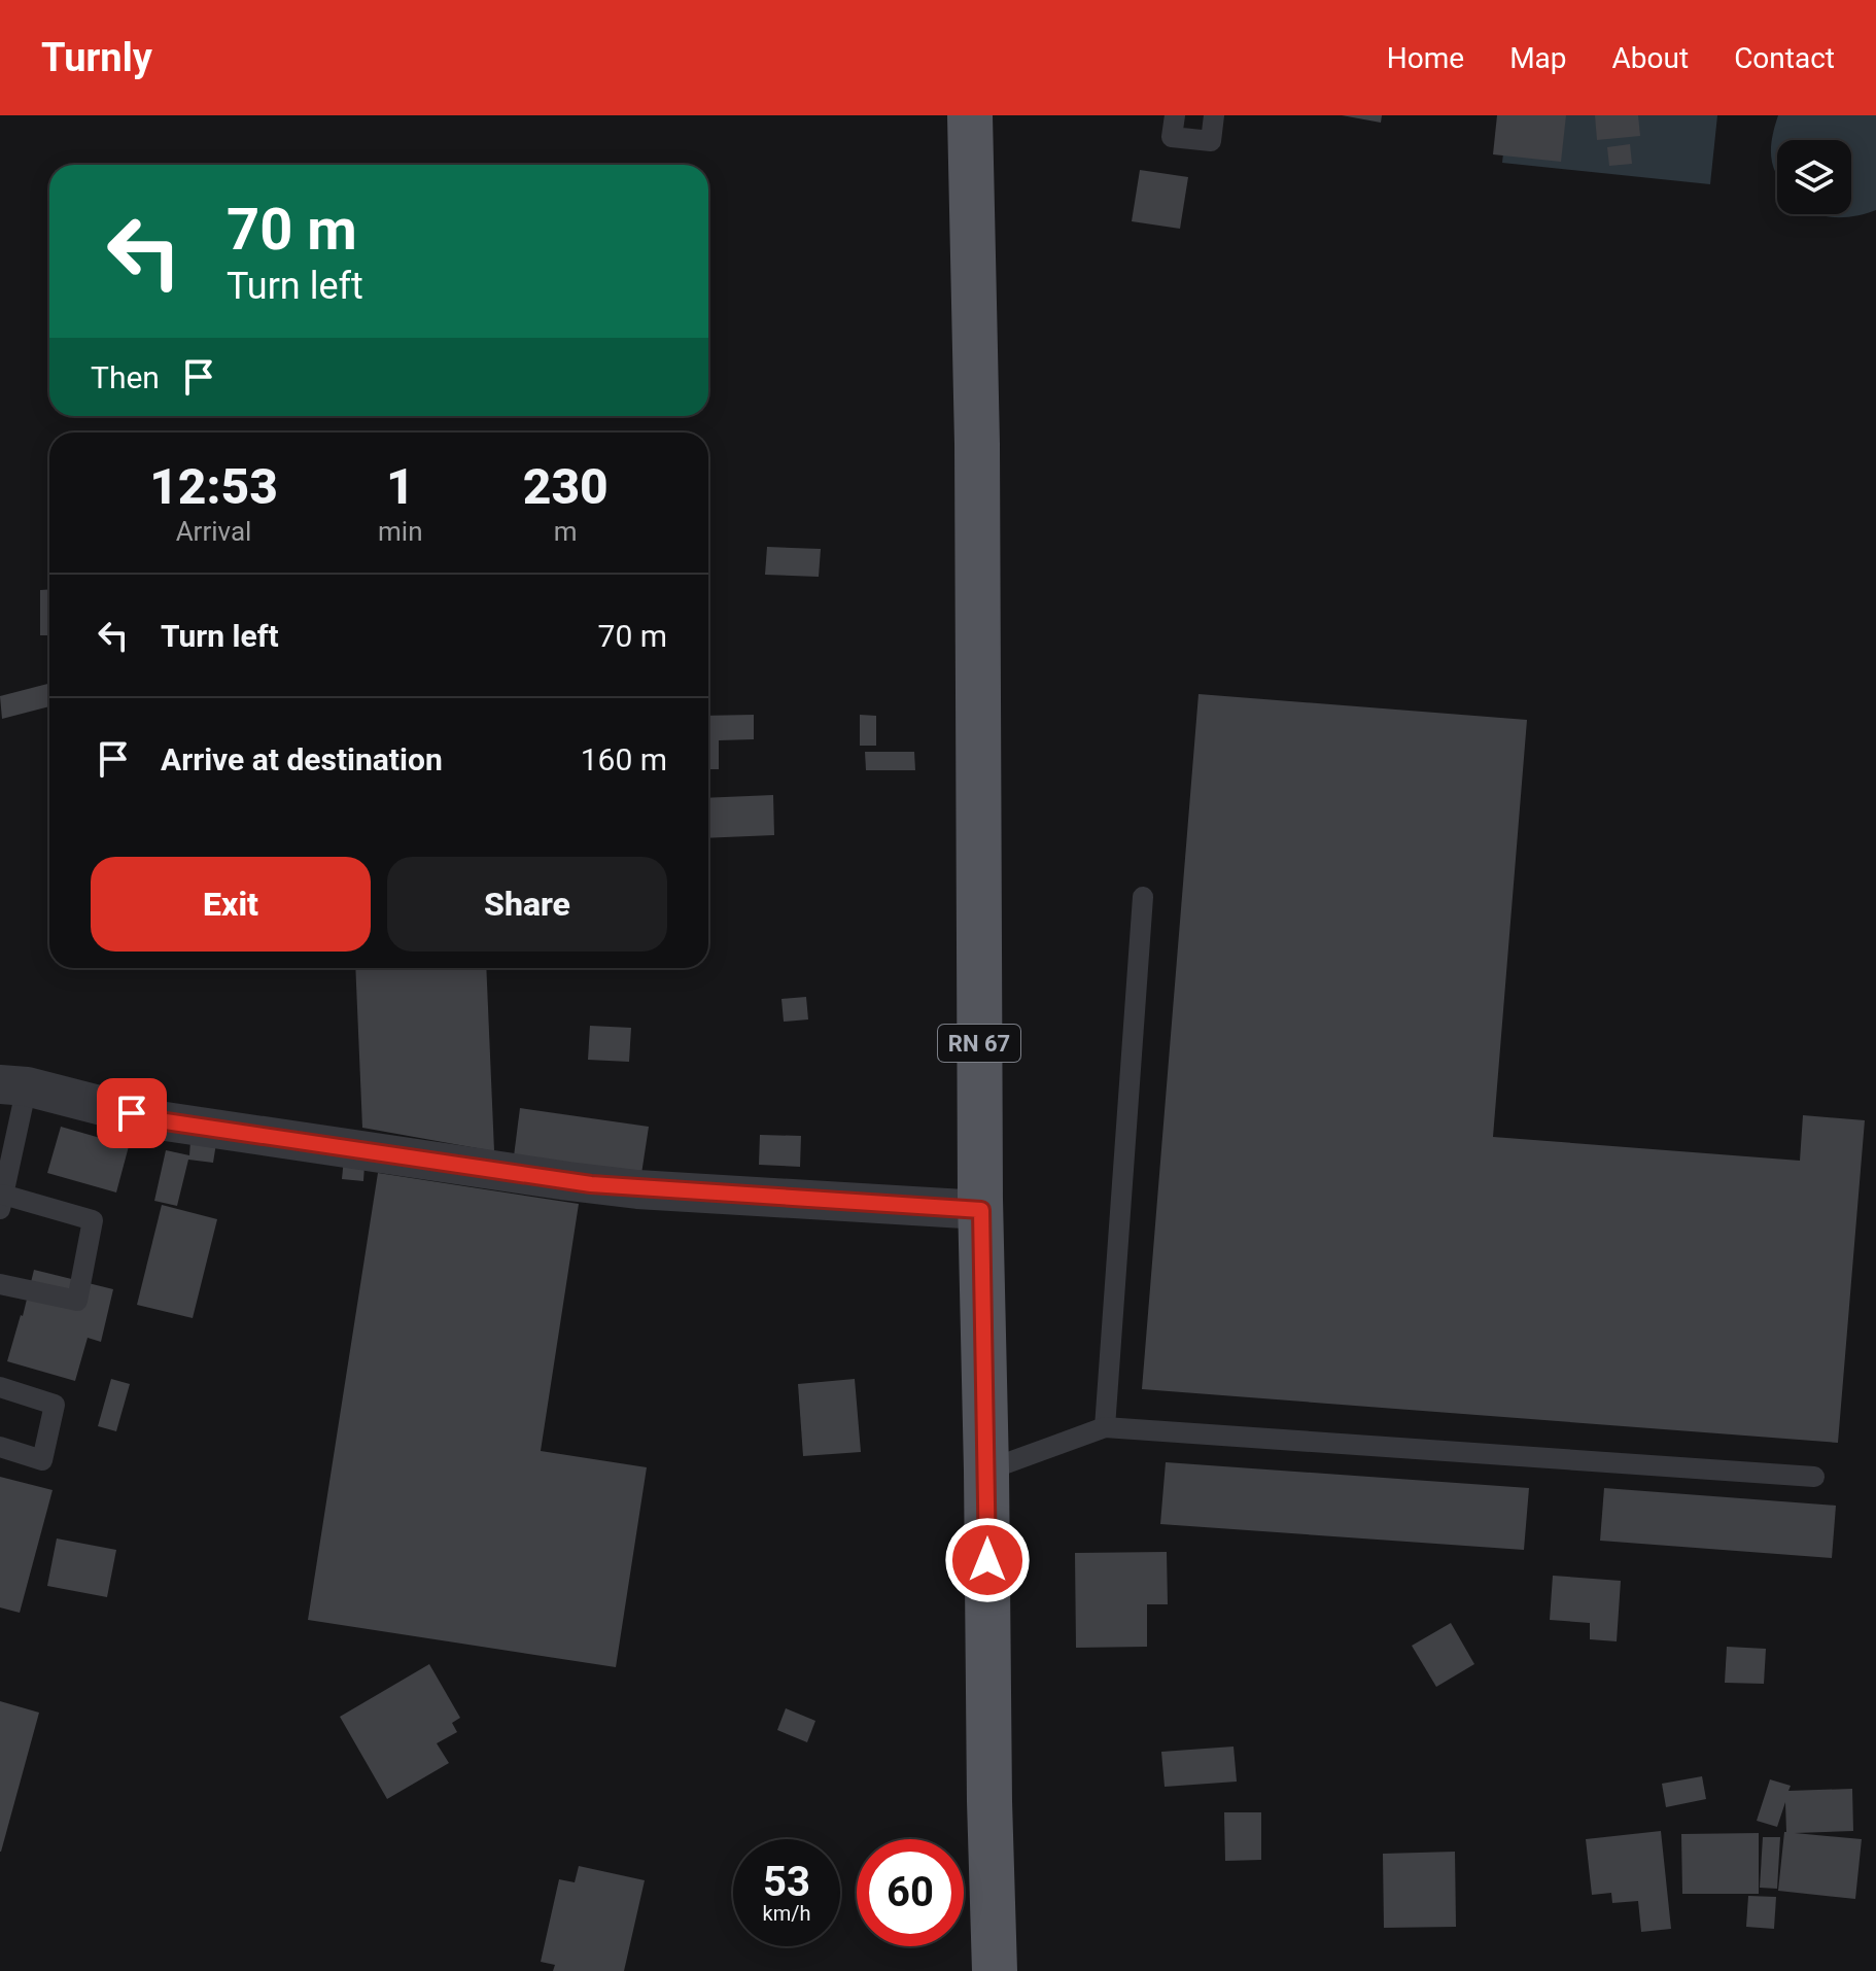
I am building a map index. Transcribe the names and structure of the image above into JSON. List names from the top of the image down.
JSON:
{
  "streets": {
    "main road": ["RN 67"]
  },
  "page": {
    "header": "Turnly",
    "nav": [
      "Home",
      "Map",
      "About",
      "Contact"
    ],
    "turn": ["70 m", "Turn left"],
    "then": "Then",
    "eta": [
      "12:53",
      "Arrival",
      "1",
      "min",
      "230",
      "m"
    ],
    "list": [
      {
        "name": "Turn left",
        "value": "70 m"
      },
      {
        "name": "Arrive at destination",
        "value": "160 m"
      }
    ],
    "buttons": ["Exit", "Share"],
    "speed": "53 km/h",
    "limit": "60"
  }
}
